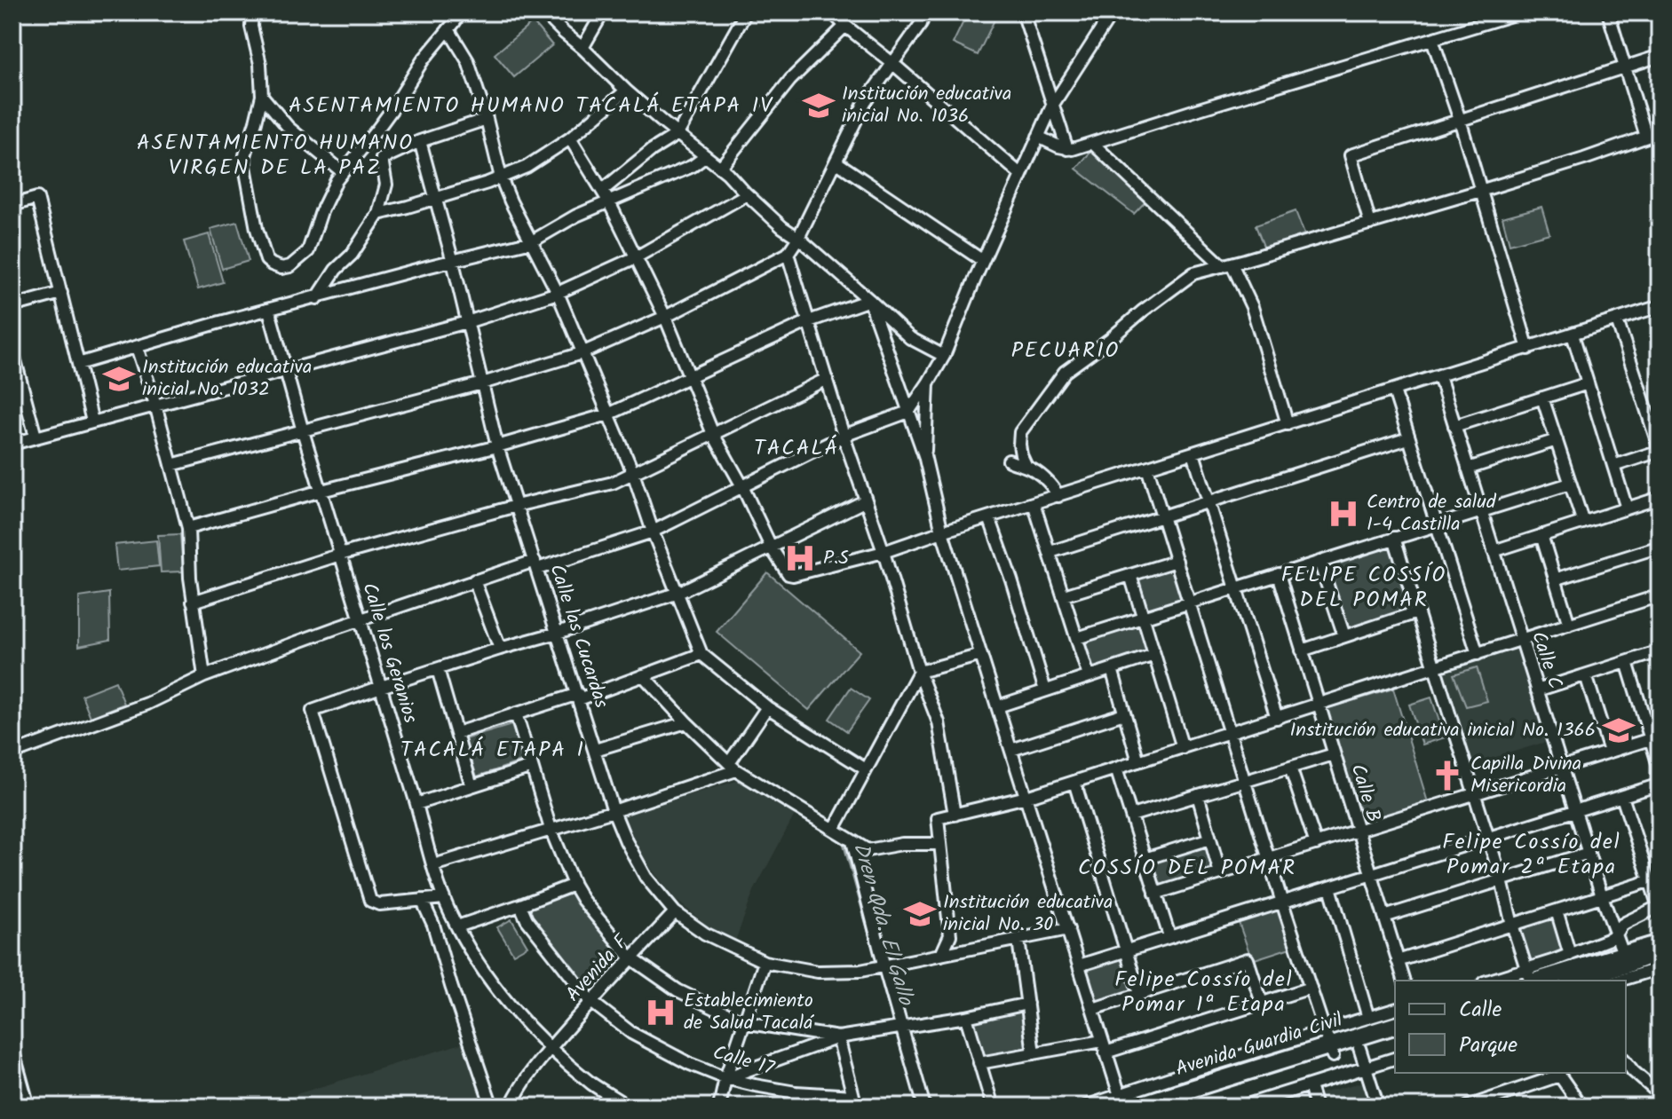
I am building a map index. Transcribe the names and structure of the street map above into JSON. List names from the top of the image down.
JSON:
{
  "streets": {
    "highway": ["Avenida Guardia Civil"],
    "street": [
      "Calle las Cucardas",
      "Calle los Geranios",
      "Calle C",
      "Calle B",
      "Avenida F",
      "Calle 17"
    ]
  },
  "crossings": [
    ["Calle las Cucardas", "Avenida F"],
    ["Calle los Geranios", "Avenida F"],
    ["Avenida F", "Calle 17"]
  ],
  "districts": [
    "ASENTAMIENTO HUMANO TACALÁ ETAPA IV",
    "ASENTAMIENTO HUMANO VIRGEN DE LA PAZ",
    "PECUARIO",
    "TACALÁ",
    "FELIPE COSSÍO DEL POMAR",
    "TACALÁ ETAPA I",
    "Felipe Cossío del Pomar 2ª Etapa",
    "COSSÍO DEL POMAR",
    "Felipe Cossío del Pomar 1ª Etapa"
  ],
  "water": ["Dren Qda. El Gallo"],
  "places": {
    "school or university": [
      "Institución educativa inicial No. 1036",
      "Institución educativa inicial No. 1032",
      "Institución educativa inicial No. 1366",
      "Institución educativa inicial No. 30"
    ],
    "hospital": ["Centro de salud I-4 Castilla", "P.S", "Establecimiento de Salud Tacalá"],
    "church": ["Capilla Divina Misericordia"]
  },
  "legend": ["Calle", "Parque"]
}
